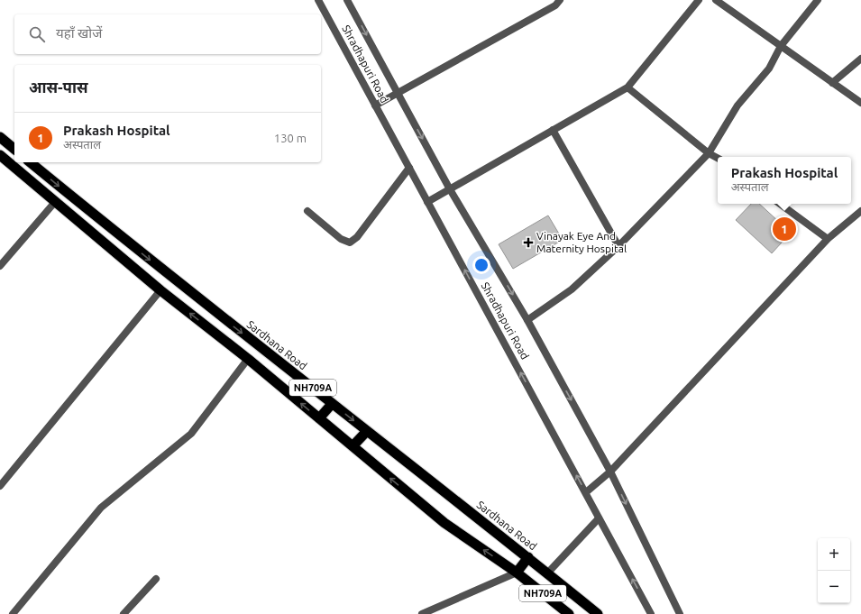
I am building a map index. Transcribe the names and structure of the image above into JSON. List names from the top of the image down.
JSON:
{
  "streets": {
    "highway": ["Sardhana Road", "NH709A"],
    "street": ["Shradhapuri Road"]
  },
  "places": {
    "health": ["Vinayak Eye And Maternity Hospital"]
  },
  "page": {
    "search": "यहाँ खोजें",
    "heading": "आस-पास",
    "list": [
      {
        "mark": "1",
        "name": "Prakash Hospital",
        "note": "अस्पताल",
        "value": "130 m"
      }
    ],
    "popup": ["Prakash Hospital", "अस्पताल"],
    "pins": "1",
    "map_buttons": ["+", "−"]
  }
}
